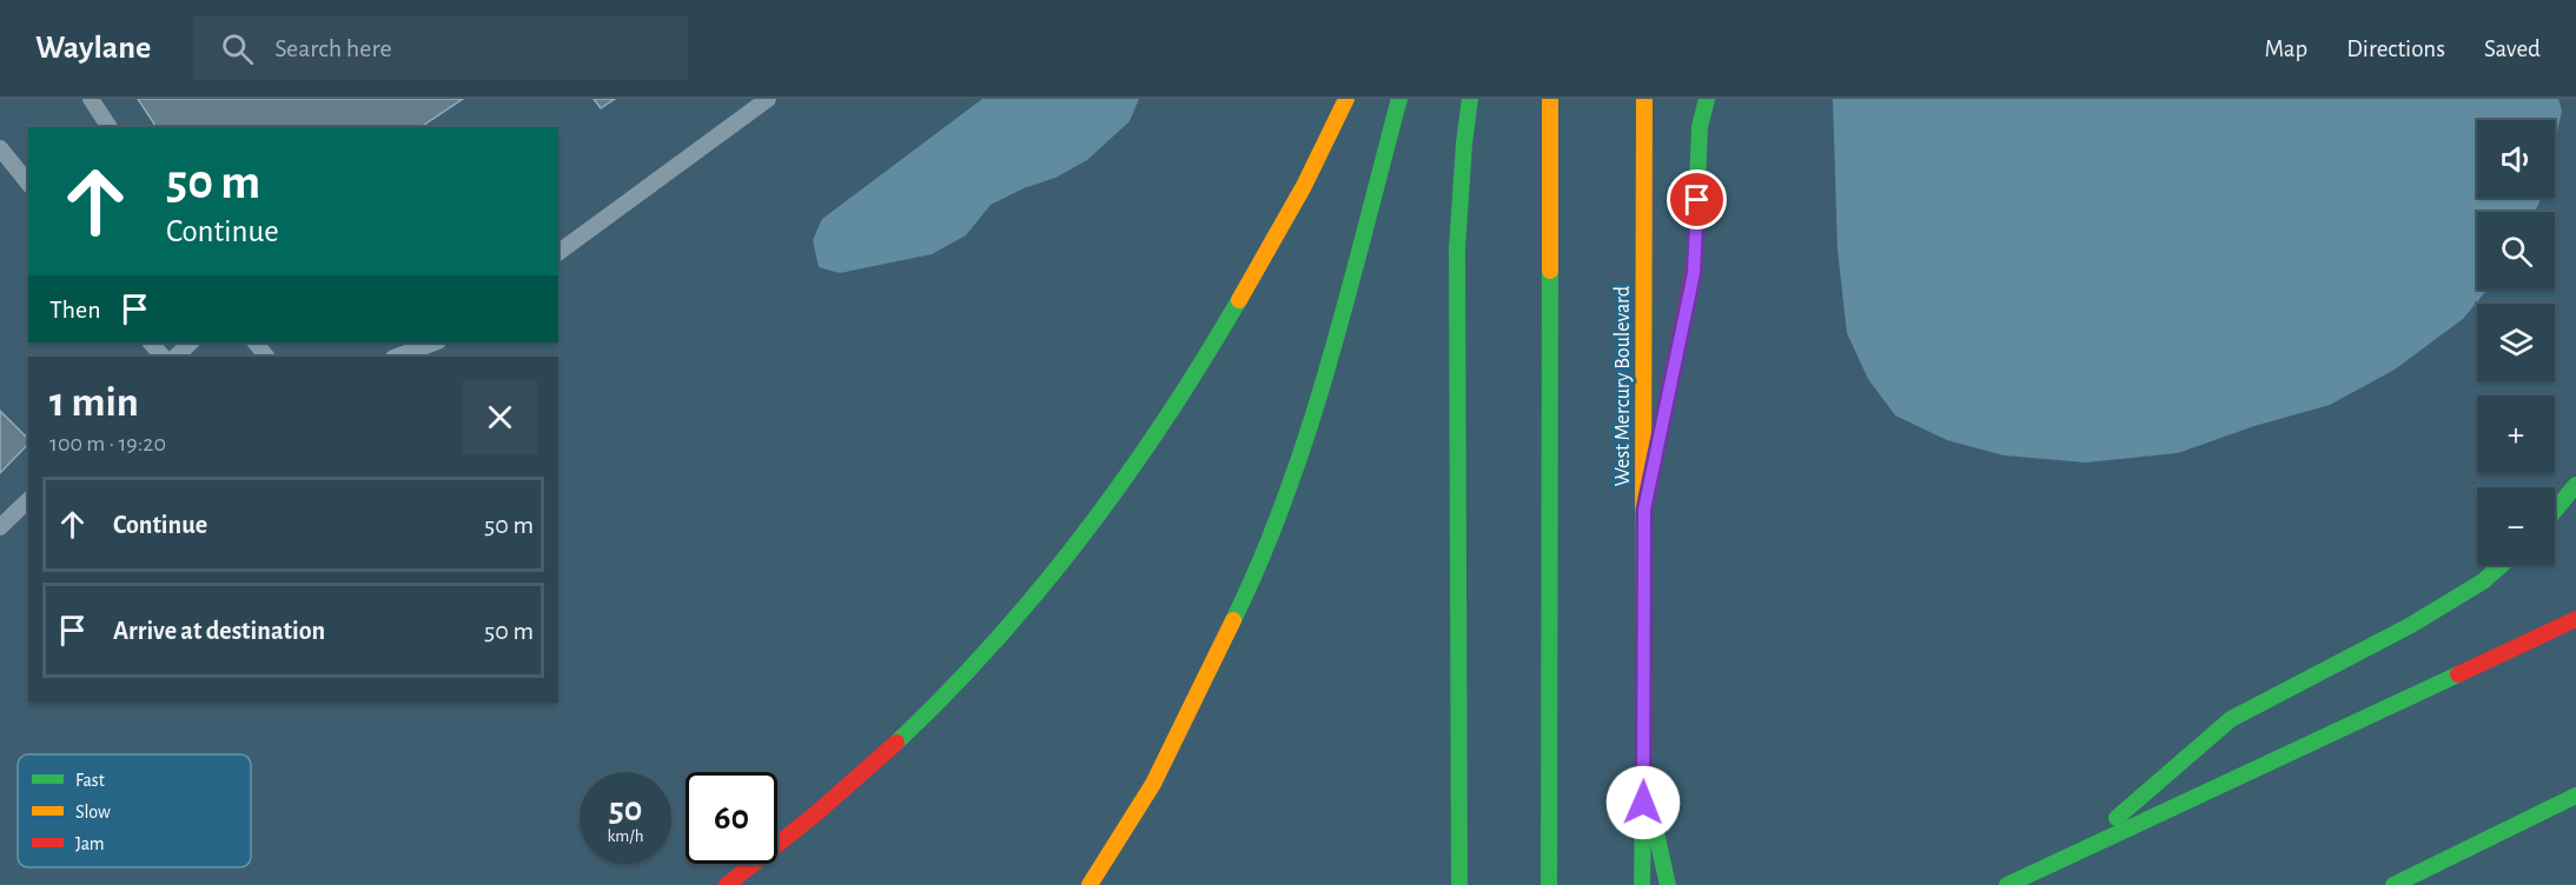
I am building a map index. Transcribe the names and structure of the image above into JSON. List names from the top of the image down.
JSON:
{
  "streets": {
    "main road": ["West Mercury Boulevard"]
  },
  "legend": ["Fast", "Slow", "Jam"],
  "page": {
    "header": "Waylane",
    "search": "Search here",
    "nav": ["Map", "Directions", "Saved"],
    "map_buttons": ["+", "−"],
    "turn": ["50 m", "Continue"],
    "then": "Then",
    "heading": ["1 min", "100 m · 19:20"],
    "list": [
      {
        "name": "Continue",
        "value": "50 m"
      },
      {
        "name": "Arrive at destination",
        "value": "50 m"
      }
    ],
    "speed": "50 km/h",
    "limit": "60"
  }
}
